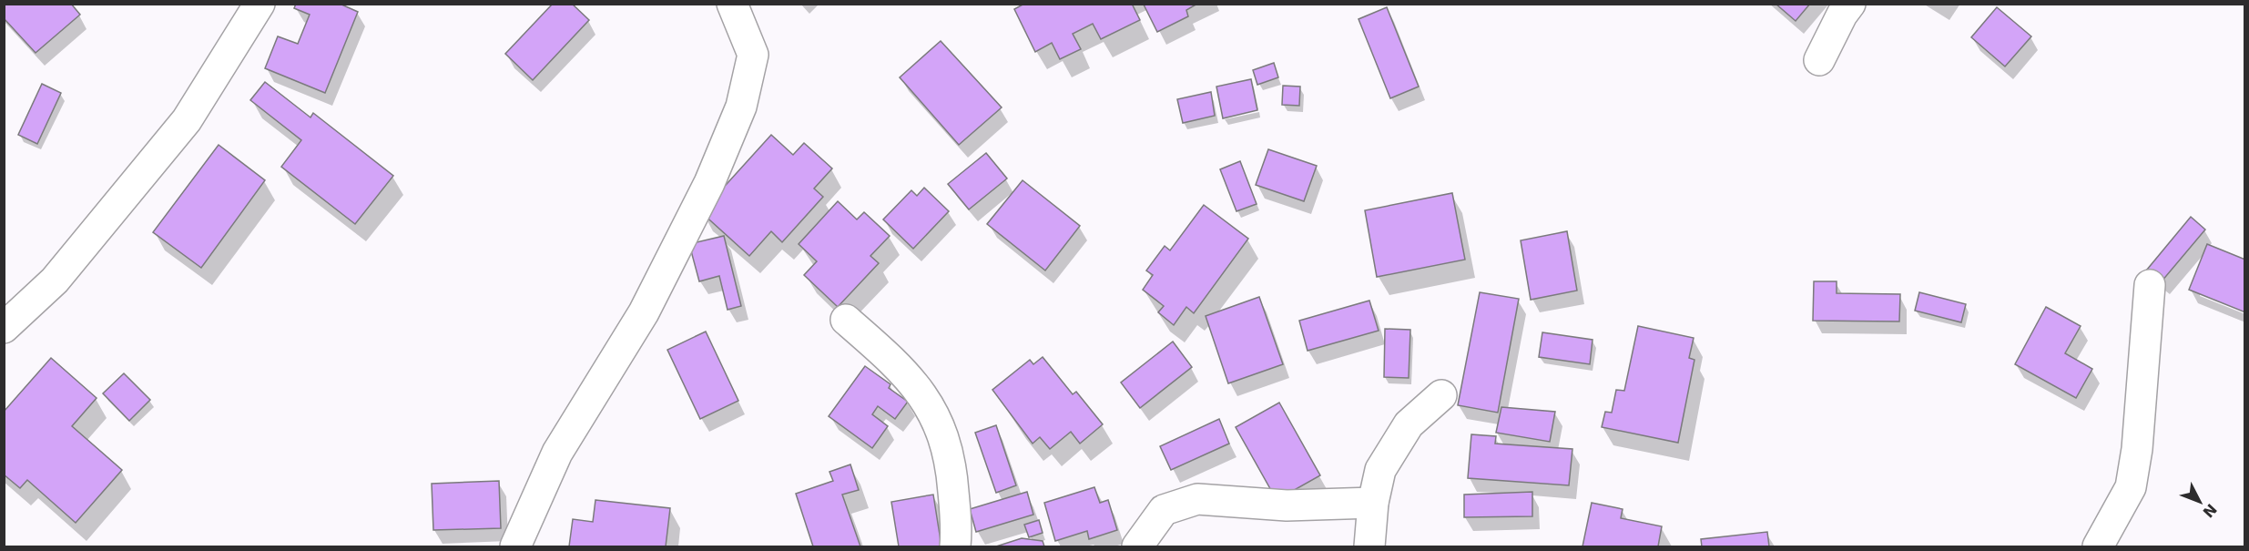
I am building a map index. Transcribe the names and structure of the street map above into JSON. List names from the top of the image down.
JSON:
{
  "north": "bottom right"
}
